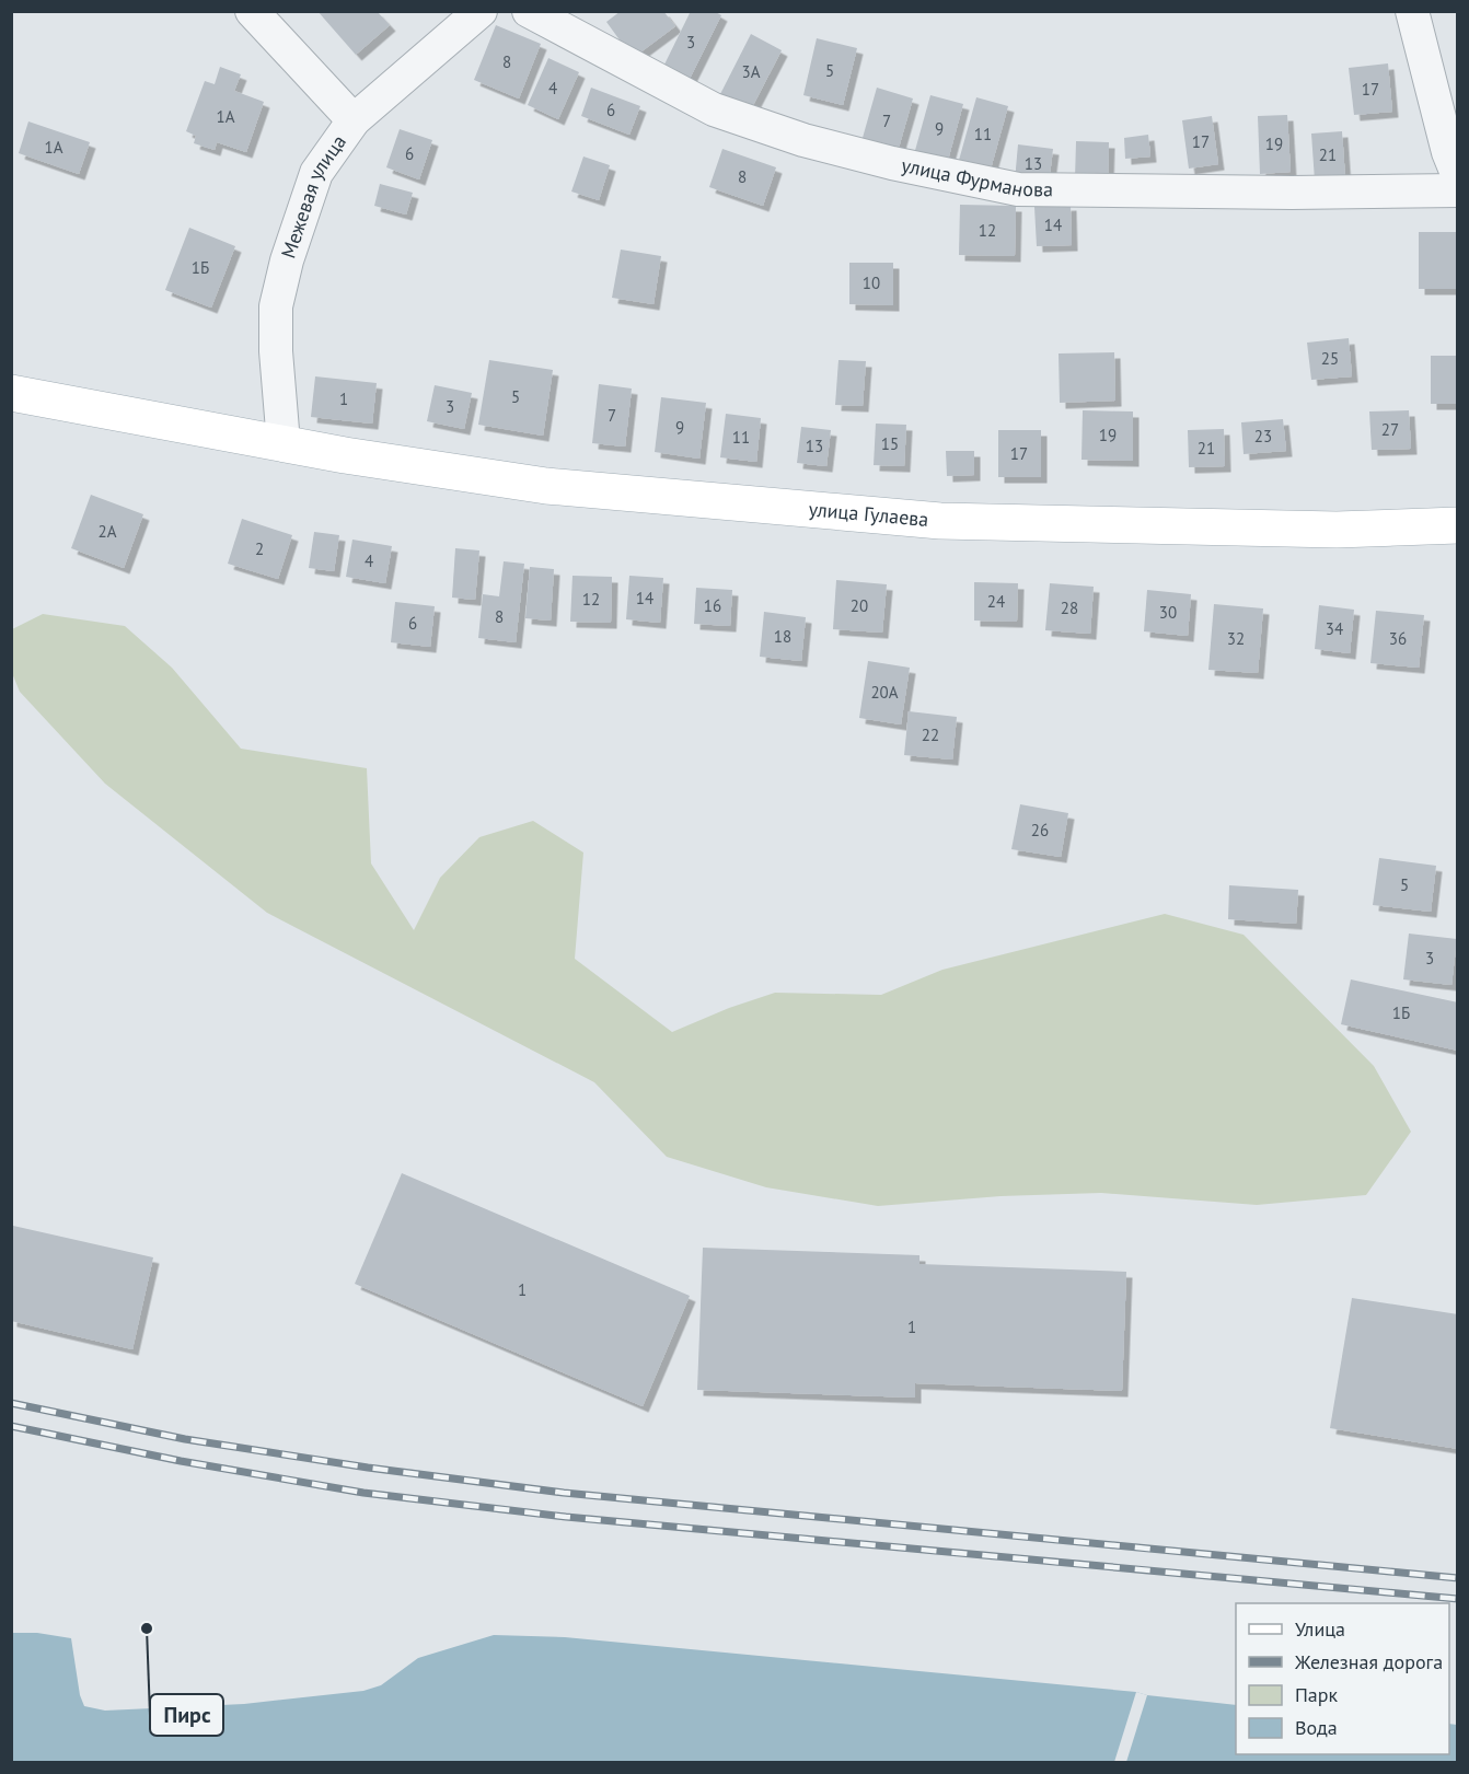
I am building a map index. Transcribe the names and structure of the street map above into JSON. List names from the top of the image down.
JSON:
{
  "streets": {
    "main road": ["улица Гулаева"],
    "street": ["улица Фурманова", "Межевая улица"]
  },
  "crossings": [
    ["Межевая улица", "улица Гулаева"]
  ],
  "places": ["Пирс"],
  "house_numbers": [
    "3",
    "8",
    "5",
    "3А",
    "4",
    "17",
    "6",
    "1А",
    "7",
    "9",
    "11",
    "17",
    "19",
    "1А",
    "6",
    "21",
    "13",
    "8",
    "14",
    "12",
    "1Б",
    "10",
    "25",
    "5",
    "1",
    "3",
    "7",
    "9",
    "27",
    "19",
    "23",
    "11",
    "15",
    "13",
    "21",
    "17",
    "2А",
    "2",
    "4",
    "14",
    "12",
    "24",
    "16",
    "20",
    "28",
    "30",
    "8",
    "6",
    "34",
    "18",
    "32",
    "36",
    "20А",
    "22",
    "26",
    "5",
    "3",
    "1Б",
    "1",
    "1"
  ],
  "legend": [
    "Улица",
    "Железная дорога",
    "Парк",
    "Вода"
  ]
}
